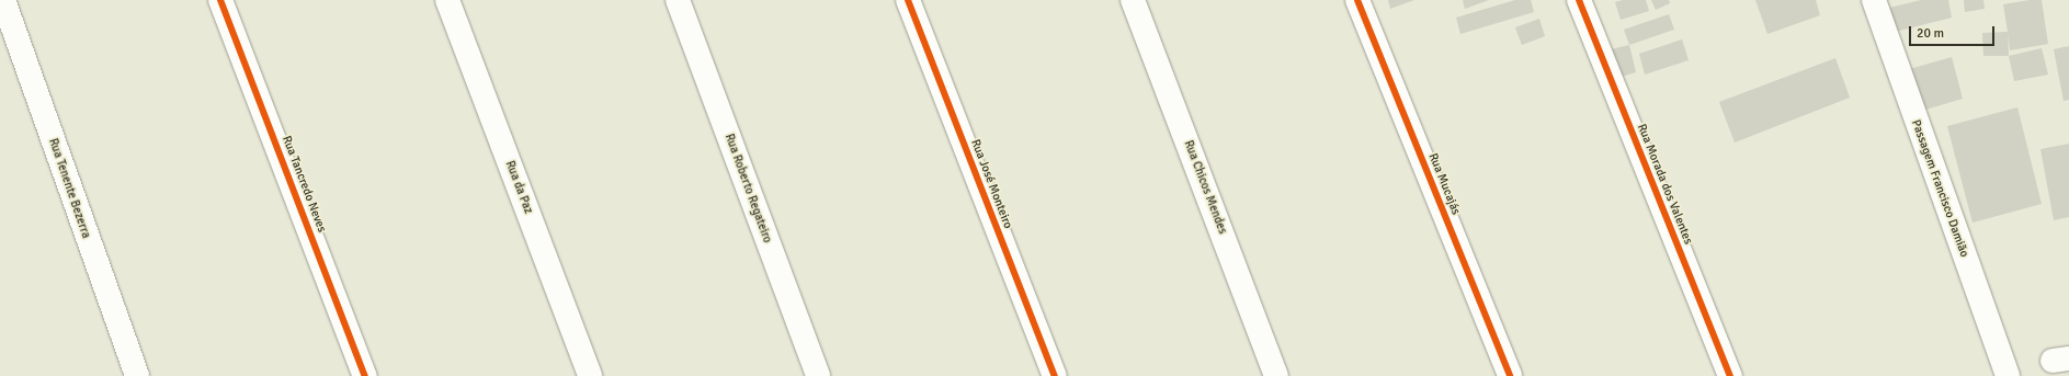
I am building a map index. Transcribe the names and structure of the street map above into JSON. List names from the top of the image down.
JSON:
{
  "streets": {
    "street": [
      "Rua Tancredo Neves",
      "Rua José Monteiro",
      "Rua Mucajás",
      "Rua Morada dos Valentes",
      "Rua da Paz",
      "Rua Chicos Mendes",
      "Rua Tenente Bezerra",
      "Rua Roberto Regateiro",
      "Passagem Francisco Damião"
    ]
  },
  "scale_bar": "20 m"
}
